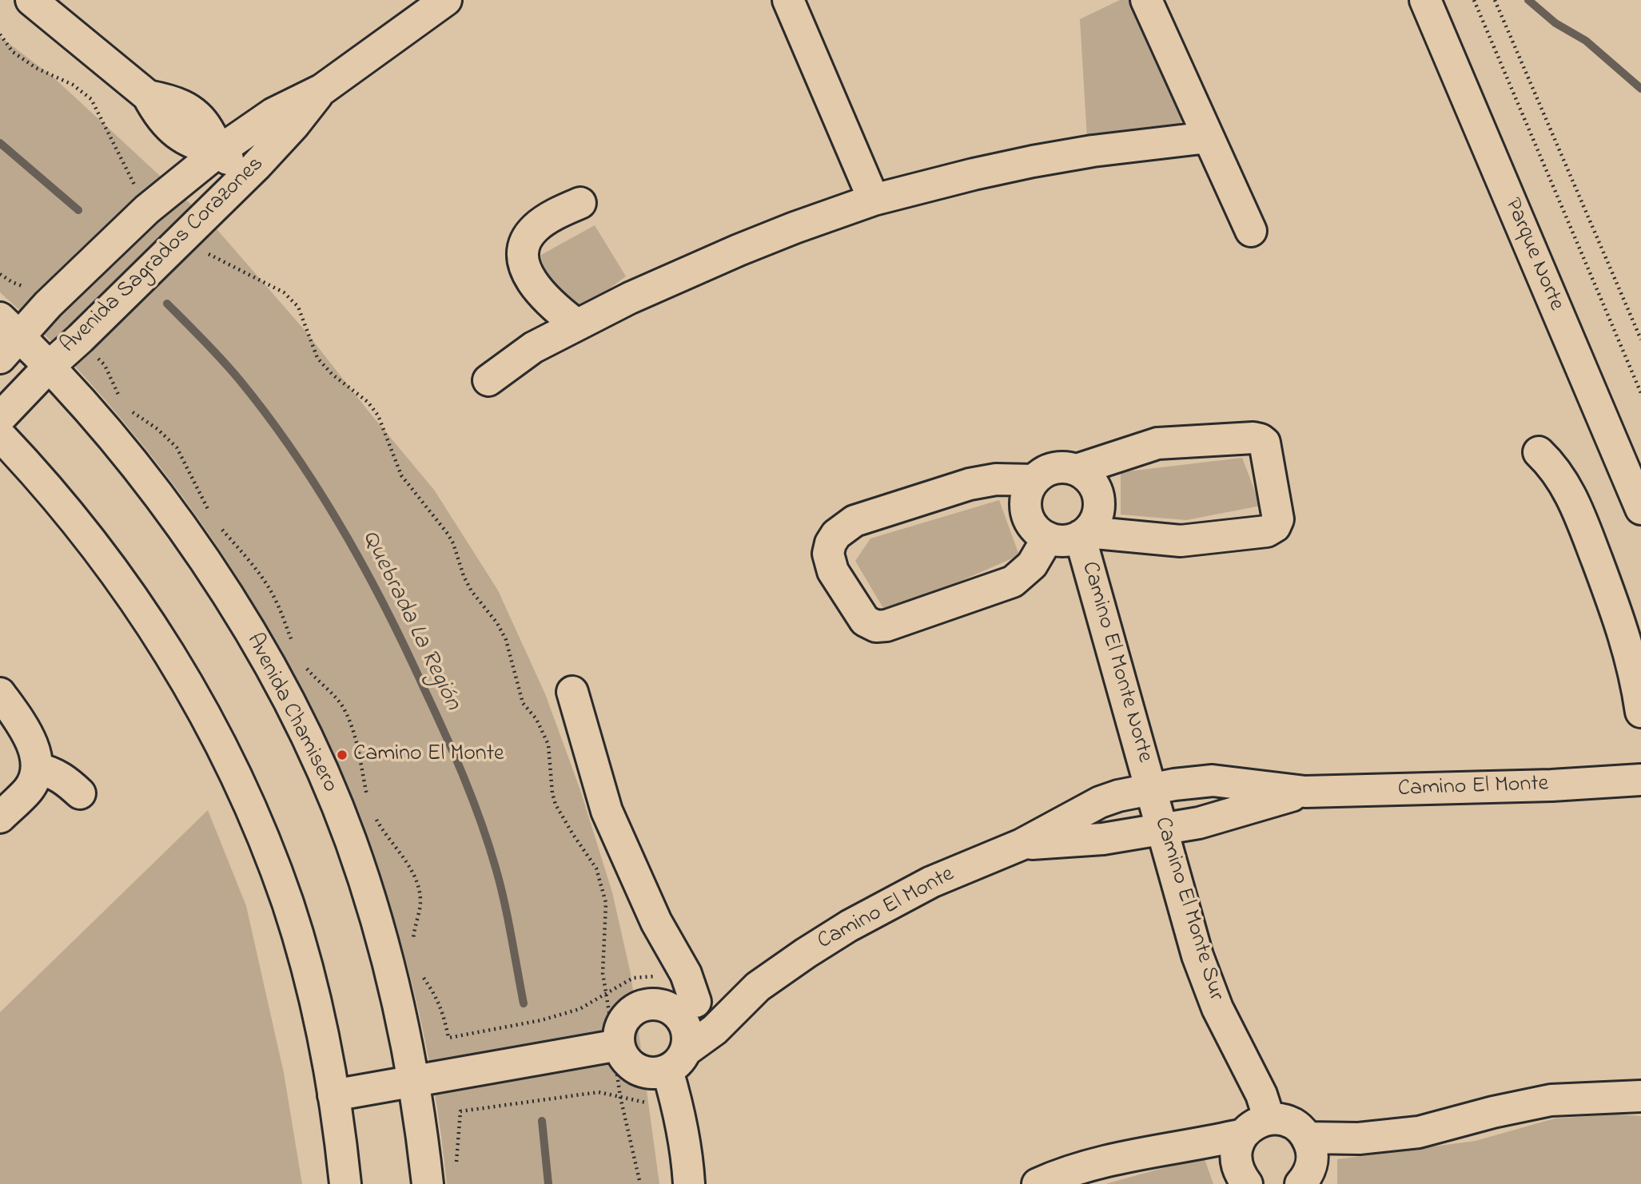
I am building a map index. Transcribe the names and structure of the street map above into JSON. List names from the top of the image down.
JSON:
{
  "streets": {
    "street": [
      "Parque Norte",
      "Avenida Sagrados Corazones",
      "Camino El Monte Norte",
      "Avenida Chamisero",
      "Camino El Monte",
      "Camino El Monte Sur"
    ]
  },
  "crossings": [
    ["Avenida Sagrados Corazones", "Avenida Chamisero"],
    ["Camino El Monte Norte", "Camino El Monte"],
    ["Camino El Monte Norte", "Camino El Monte Sur"],
    ["Camino El Monte", "Camino El Monte Sur"]
  ],
  "water": ["Quebrada La Región"],
  "places": ["Camino El Monte"]
}
